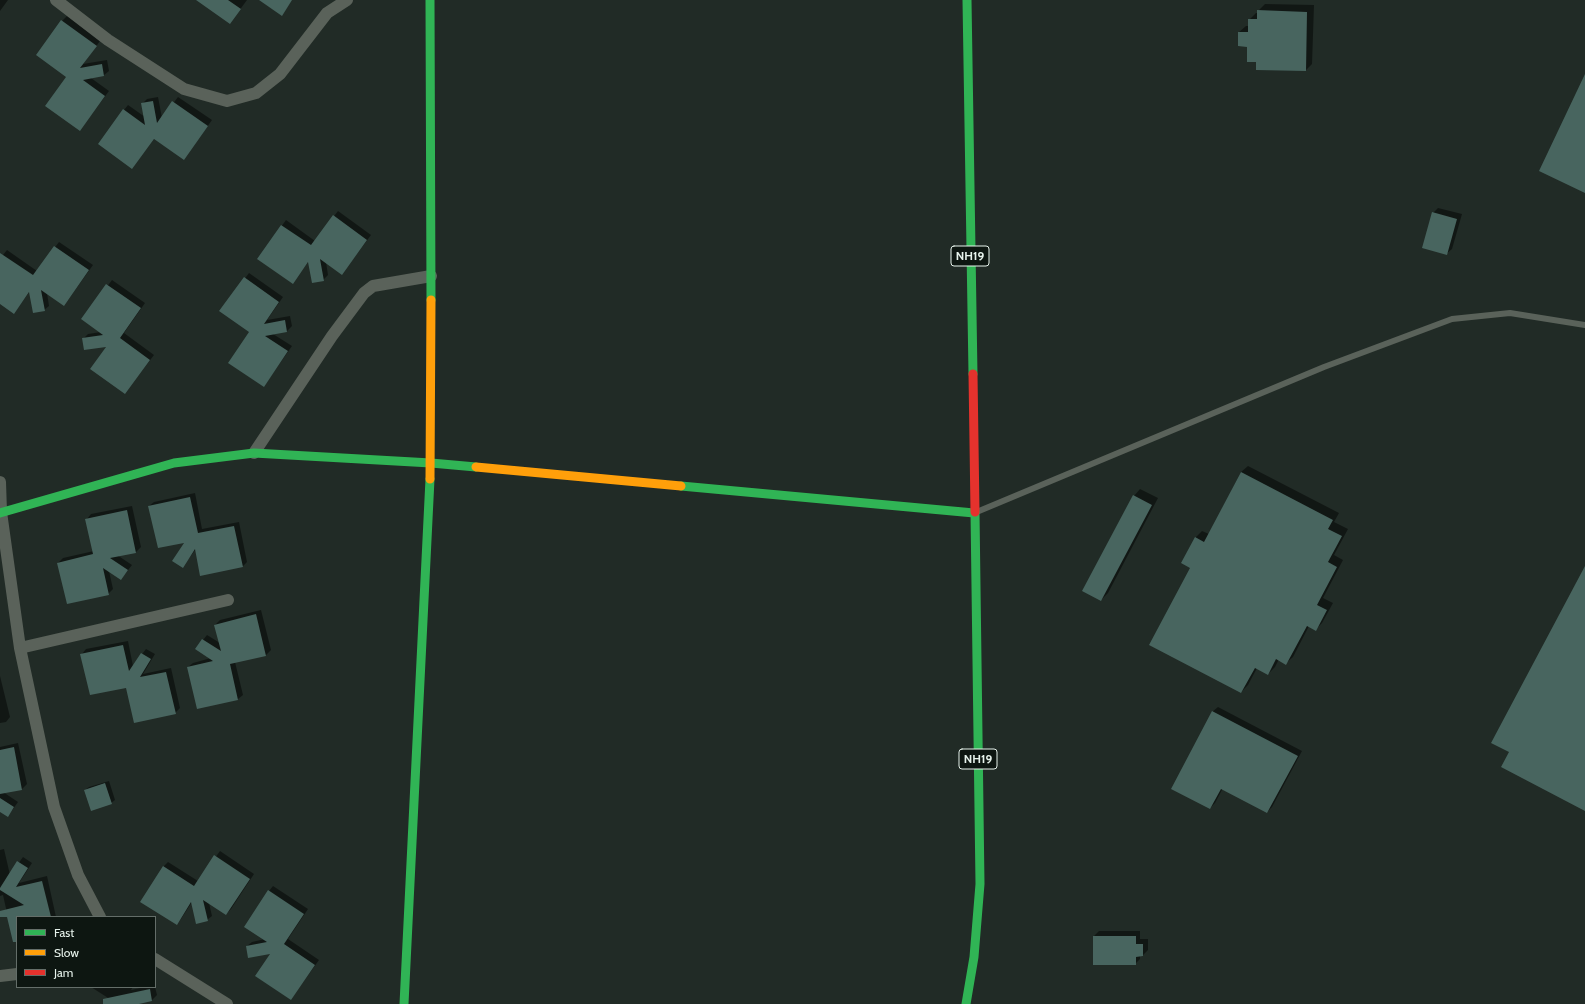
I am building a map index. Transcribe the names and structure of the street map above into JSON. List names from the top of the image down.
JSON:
{
  "streets": {
    "main road": ["NH19"]
  },
  "legend": ["Fast", "Slow", "Jam"]
}
